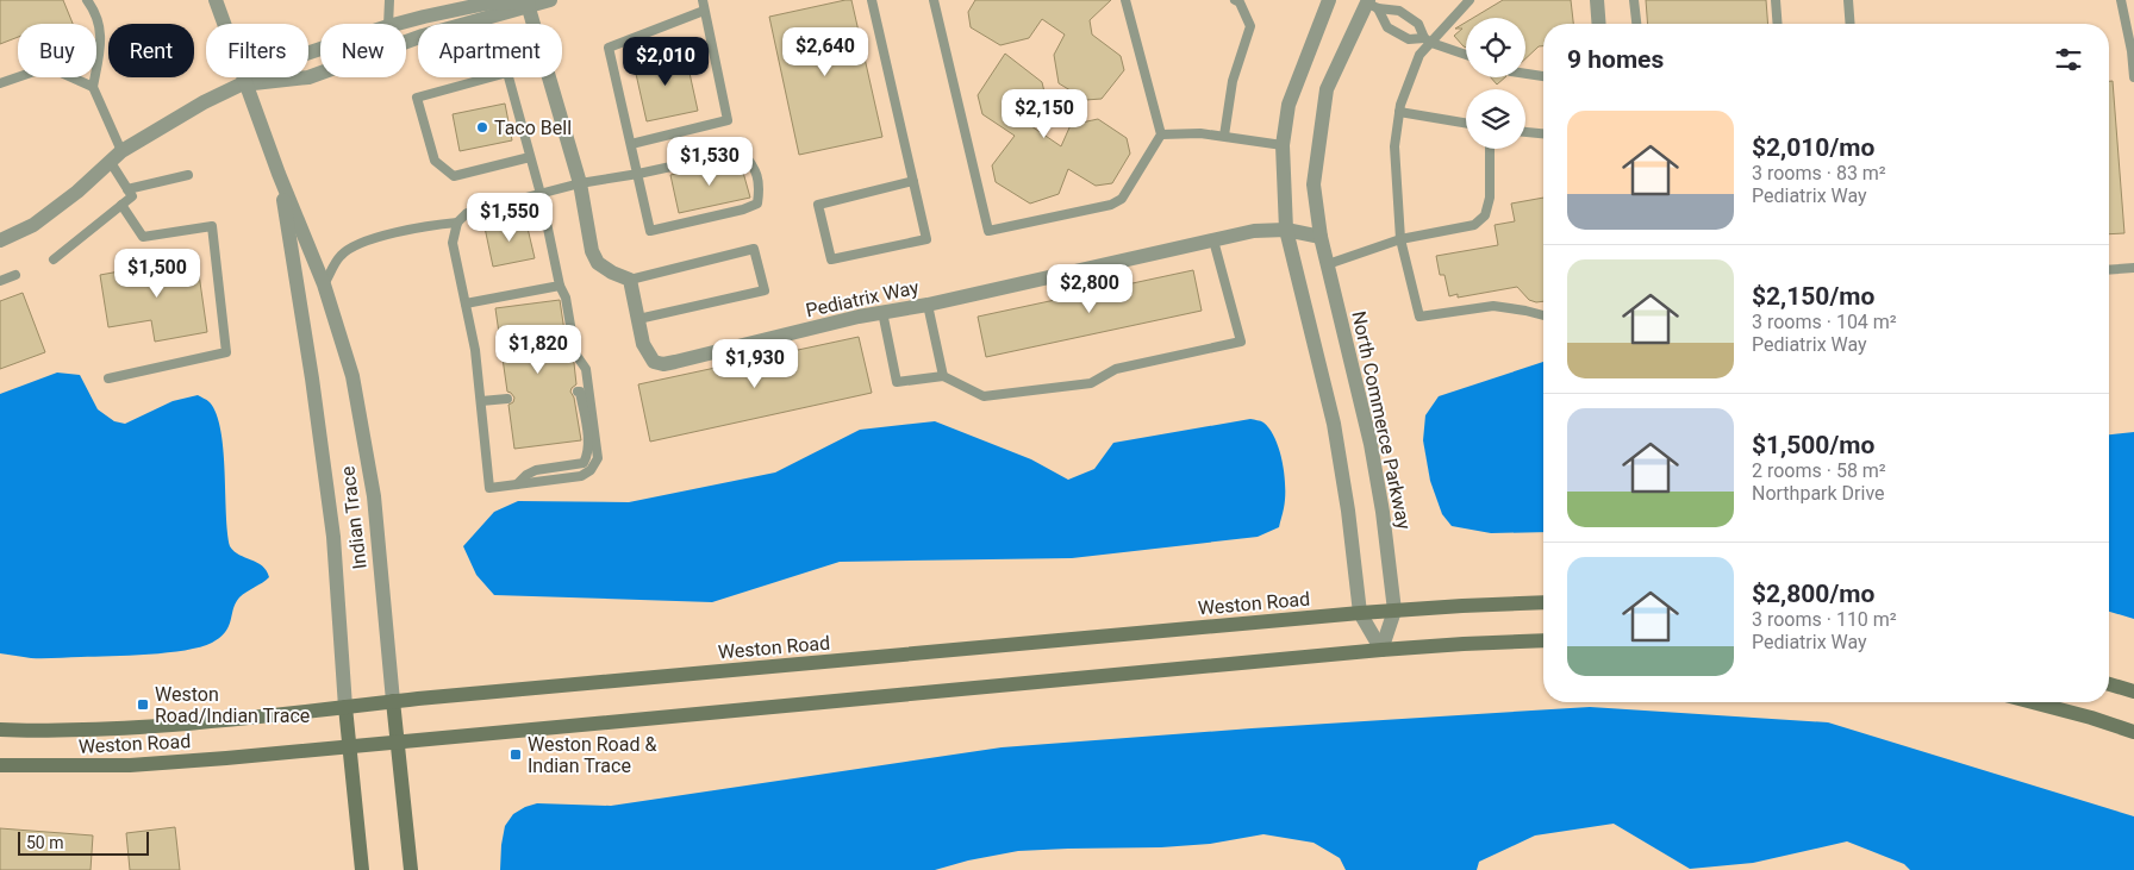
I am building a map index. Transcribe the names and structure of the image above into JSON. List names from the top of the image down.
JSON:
{
  "streets": {
    "main road": ["Indian Trace", "Weston Road"],
    "street": ["Pediatrix Way", "North Commerce Parkway"]
  },
  "crossings": [
    ["Pediatrix Way", "North Commerce Parkway"],
    ["North Commerce Parkway", "Weston Road"],
    ["Indian Trace", "Weston Road"]
  ],
  "places": {
    "other": ["Taco Bell"],
    "transit": ["Weston Road/Indian Trace", "Weston Road & Indian Trace"]
  },
  "scale_bar": "50 m",
  "page": {
    "chip": [
      "Buy",
      "Rent",
      "Filters",
      "New",
      "Apartment"
    ],
    "heading": "9 homes",
    "price": [
      "$2,640",
      "$2,010",
      "$2,150",
      "$1,530",
      "$1,550",
      "$1,500",
      "$2,800",
      "$1,820",
      "$1,930"
    ],
    "list": [
      {
        "name": "$2,010/mo",
        "note": "3 rooms · 83 m² · Pediatrix Way"
      },
      {
        "name": "$2,150/mo",
        "note": "3 rooms · 104 m² · Pediatrix Way"
      },
      {
        "name": "$1,500/mo",
        "note": "2 rooms · 58 m² · Northpark Drive"
      },
      {
        "name": "$2,800/mo",
        "note": "3 rooms · 110 m² · Pediatrix Way"
      }
    ],
    "scale": "50 m"
  }
}
